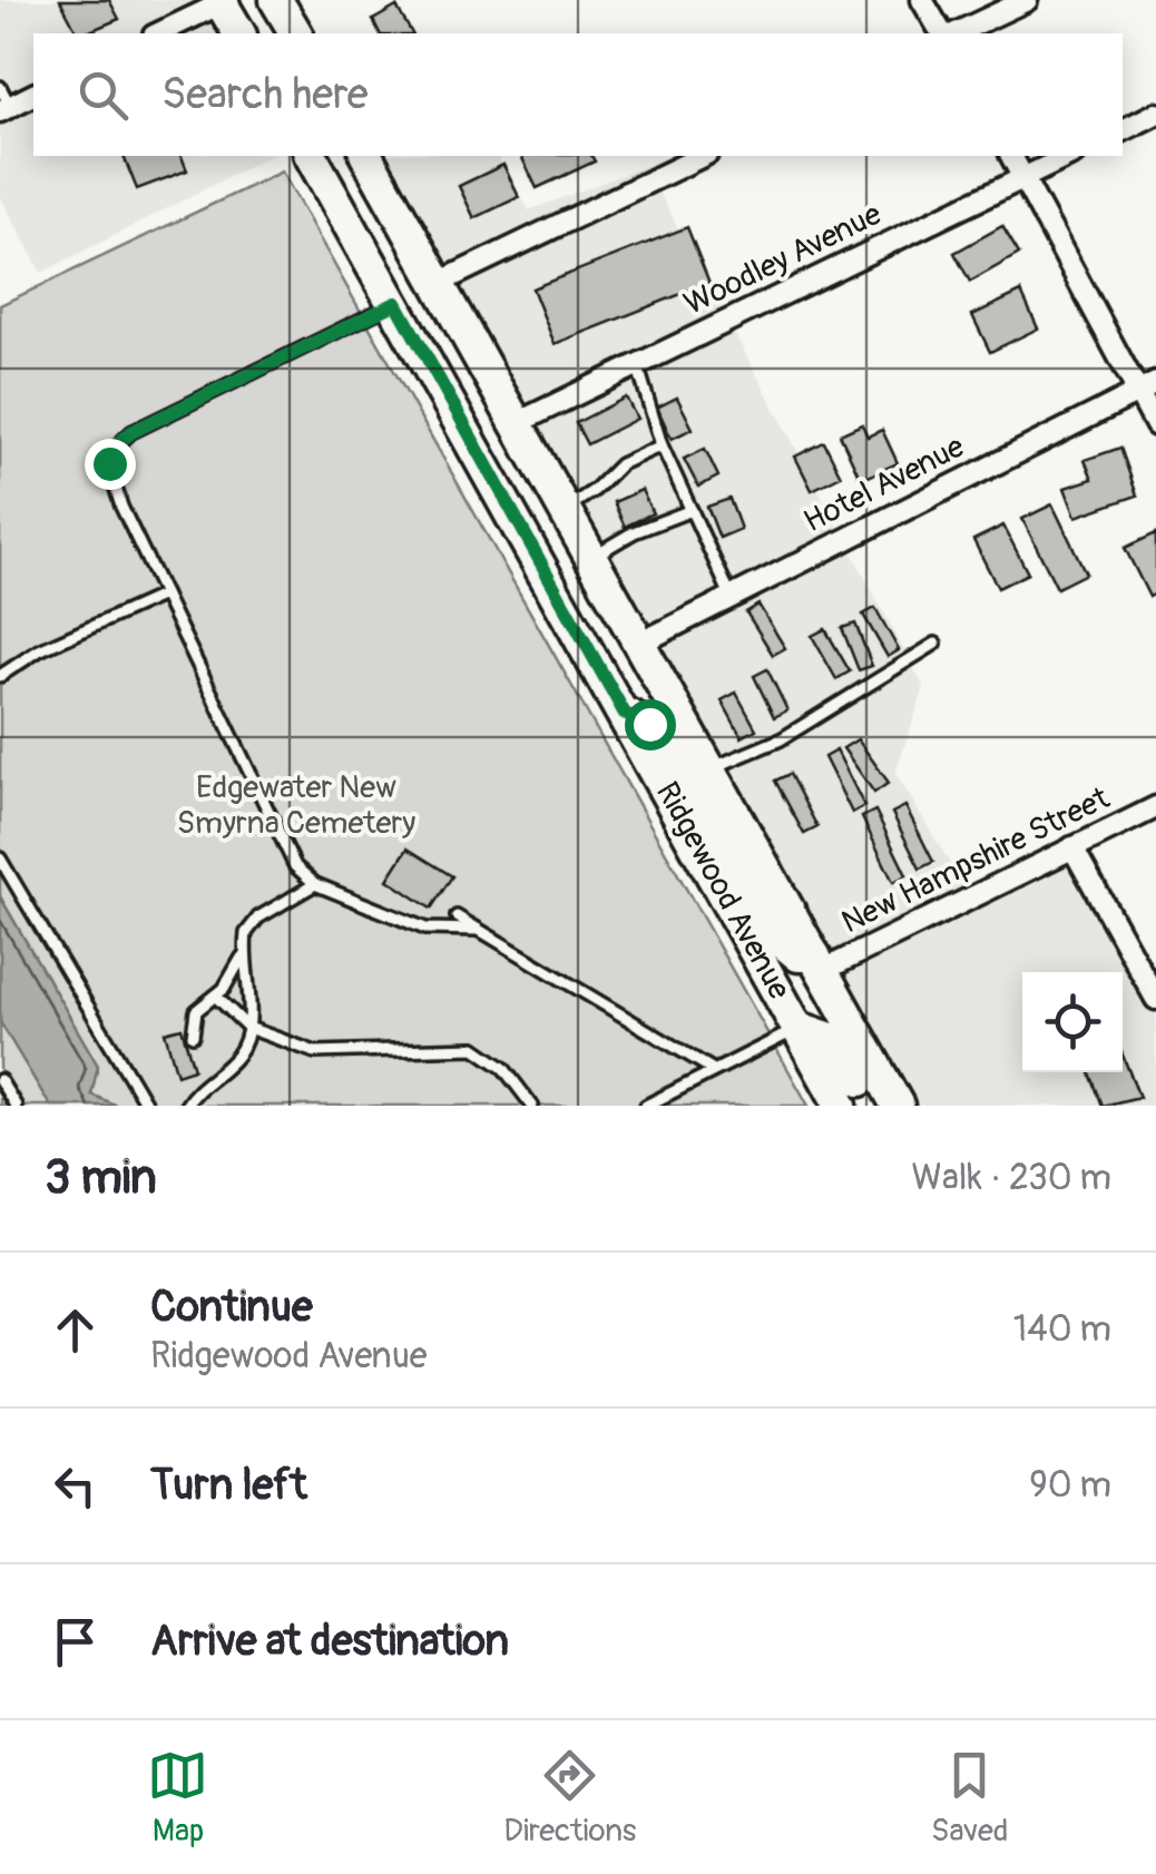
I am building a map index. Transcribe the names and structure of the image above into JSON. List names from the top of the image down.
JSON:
{
  "streets": {
    "main road": ["Ridgewood Avenue"],
    "street": ["Woodley Avenue", "Hotel Avenue", "New Hampshire Street"]
  },
  "crossings": [
    ["Woodley Avenue", "Ridgewood Avenue"],
    ["Hotel Avenue", "Ridgewood Avenue"],
    ["New Hampshire Street", "Ridgewood Avenue"]
  ],
  "parks": ["Edgewater New Smyrna Cemetery"],
  "page": {
    "search": "Search here",
    "heading": ["3 min", "Walk · 230 m"],
    "list": [
      ["Continue", "Ridgewood Avenue", "140 m"],
      ["Turn left", "90 m"],
      "Arrive at destination"
    ],
    "nav": ["Map", "Directions", "Saved"]
  }
}
